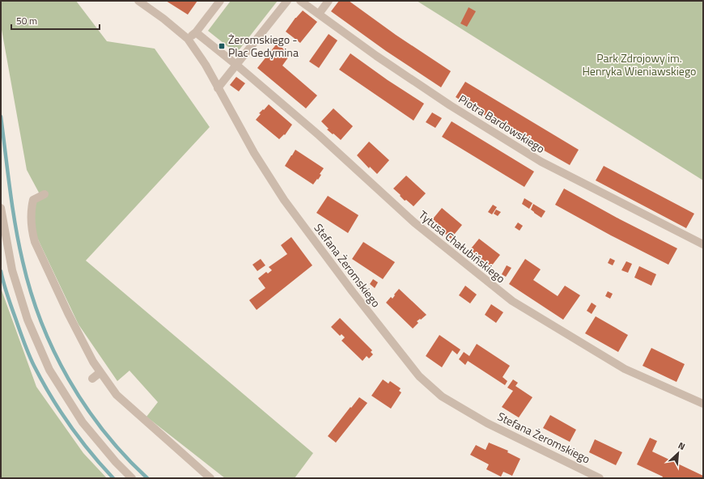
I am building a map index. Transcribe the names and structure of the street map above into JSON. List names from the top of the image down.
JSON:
{
  "streets": {
    "street": ["Piotra Bardowskiego", "Tytusa Chałubińskiego", "Stefana Żeromskiego"]
  },
  "parks": ["Park Zdrojowy im. Henryka Wieniawskiego"],
  "places": {
    "transit": ["Żeromskiego - Plac Gedymina"]
  },
  "scale_bar": "50 m",
  "north": "top right"
}
